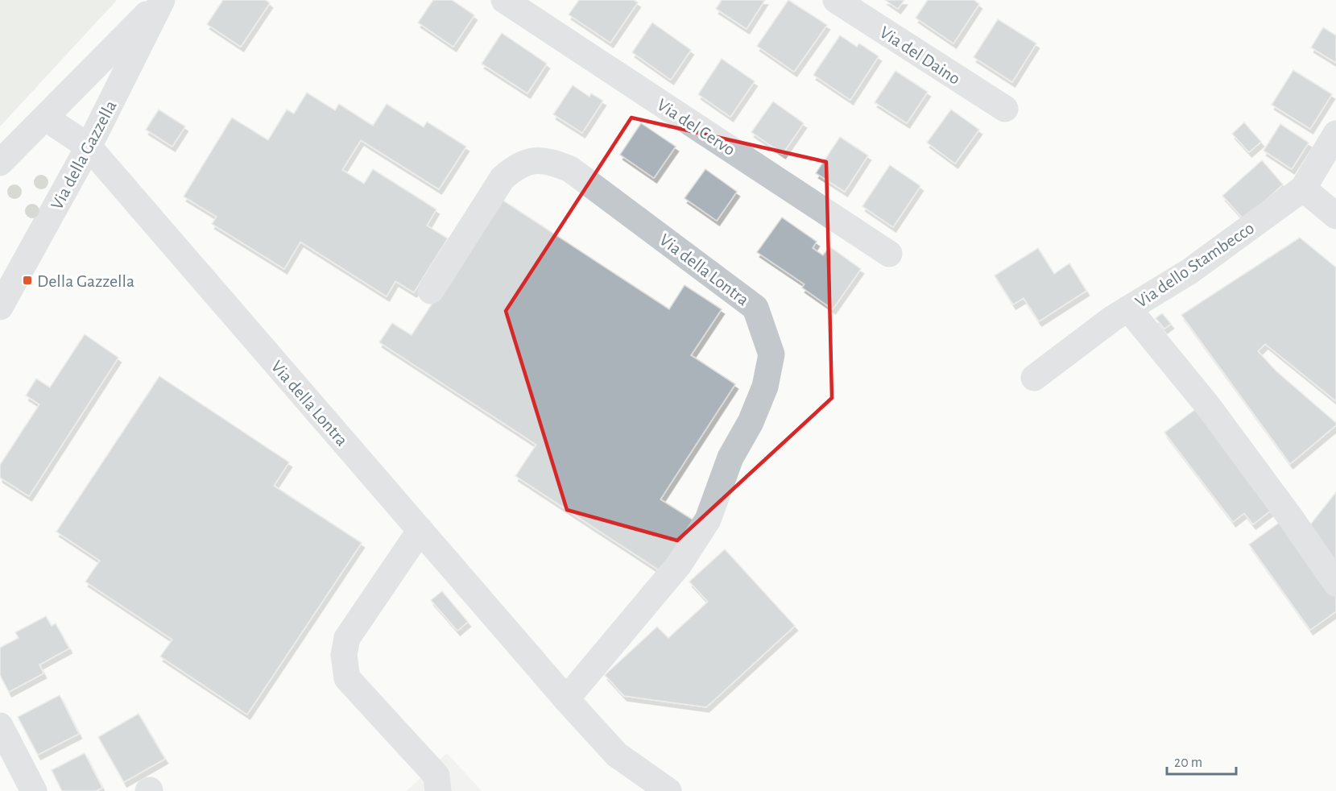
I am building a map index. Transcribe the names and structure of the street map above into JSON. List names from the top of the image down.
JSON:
{
  "streets": {
    "street": [
      "Via del Daino",
      "Via del Cervo",
      "Via della Gazzella",
      "Via dello Stambecco",
      "Via della Lontra"
    ]
  },
  "crossings": [
    ["Via della Gazzella", "Via della Lontra"]
  ],
  "places": {
    "transit": ["Della Gazzella"]
  },
  "scale_bar": "20 m"
}
